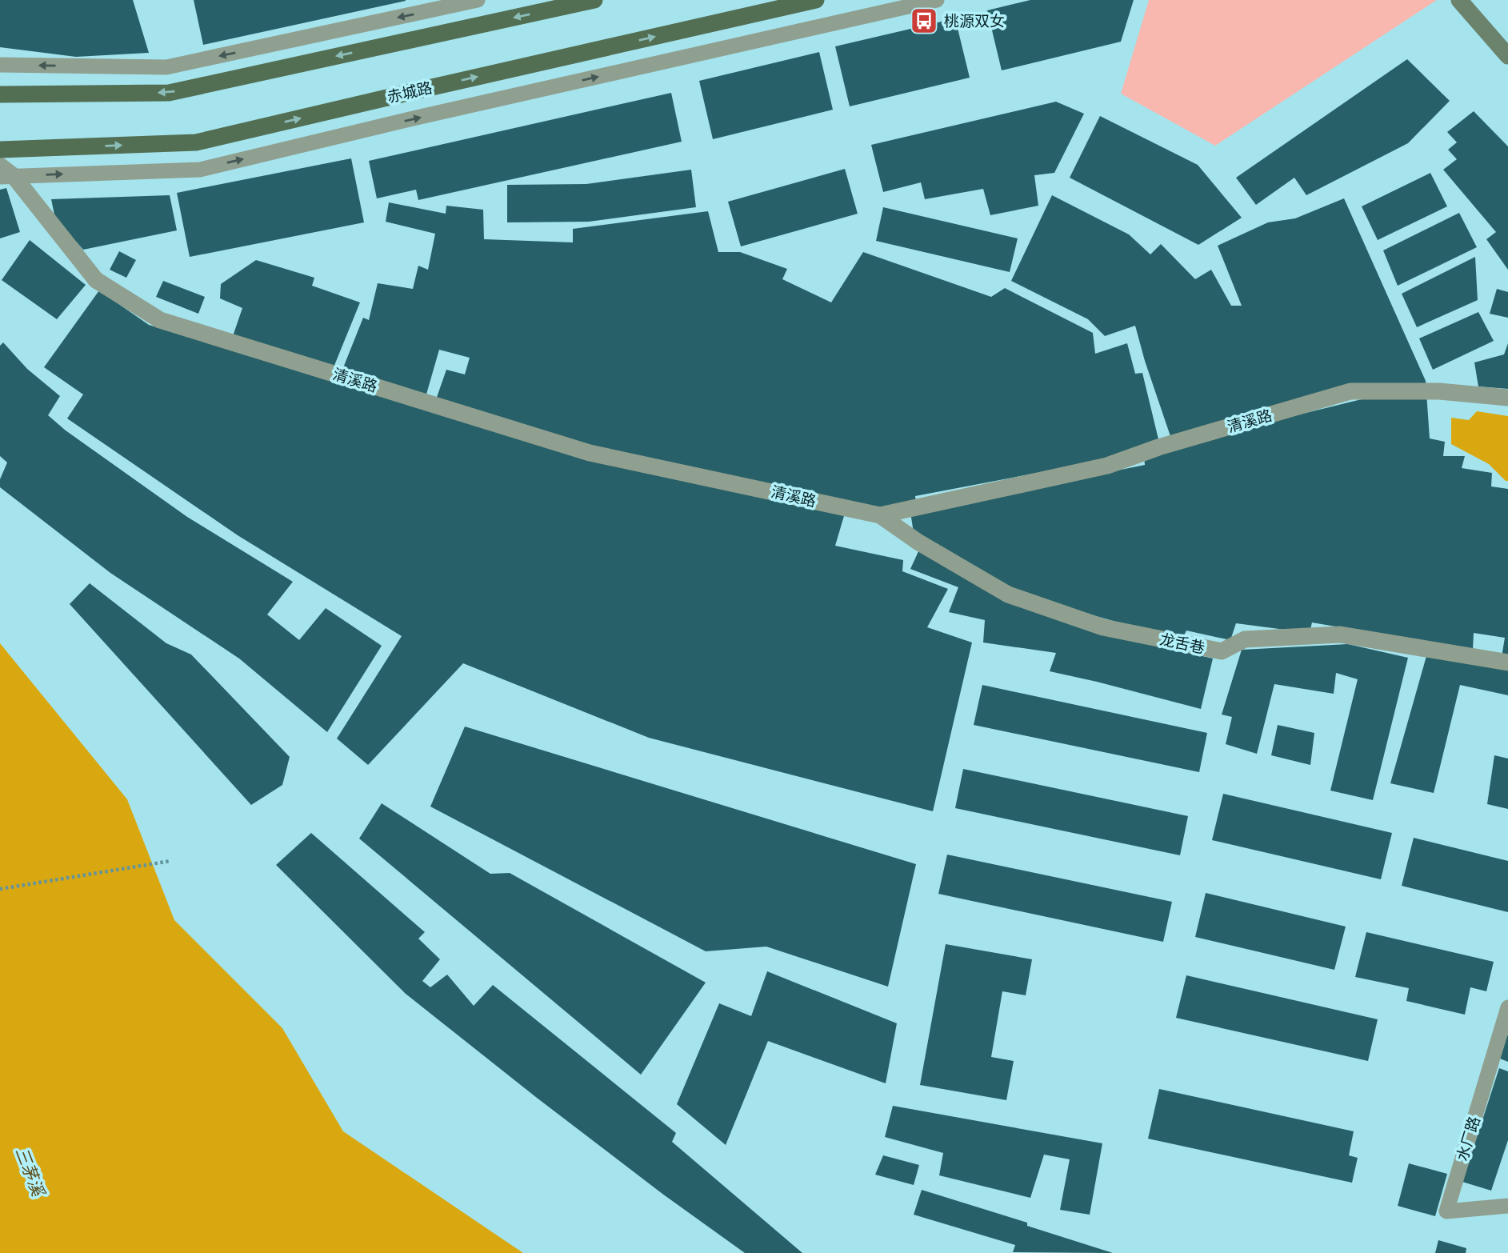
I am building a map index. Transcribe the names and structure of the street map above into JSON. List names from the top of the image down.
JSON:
{
  "streets": {
    "main road": ["赤城路"],
    "street": ["清溪路", "龙舌巷"],
    "lane": ["水厂路"]
  },
  "crossings": [
    ["清溪路", "龙舌巷"]
  ],
  "water": ["三茅溪"],
  "places": {
    "bus stop": ["桃源双女"]
  }
}
